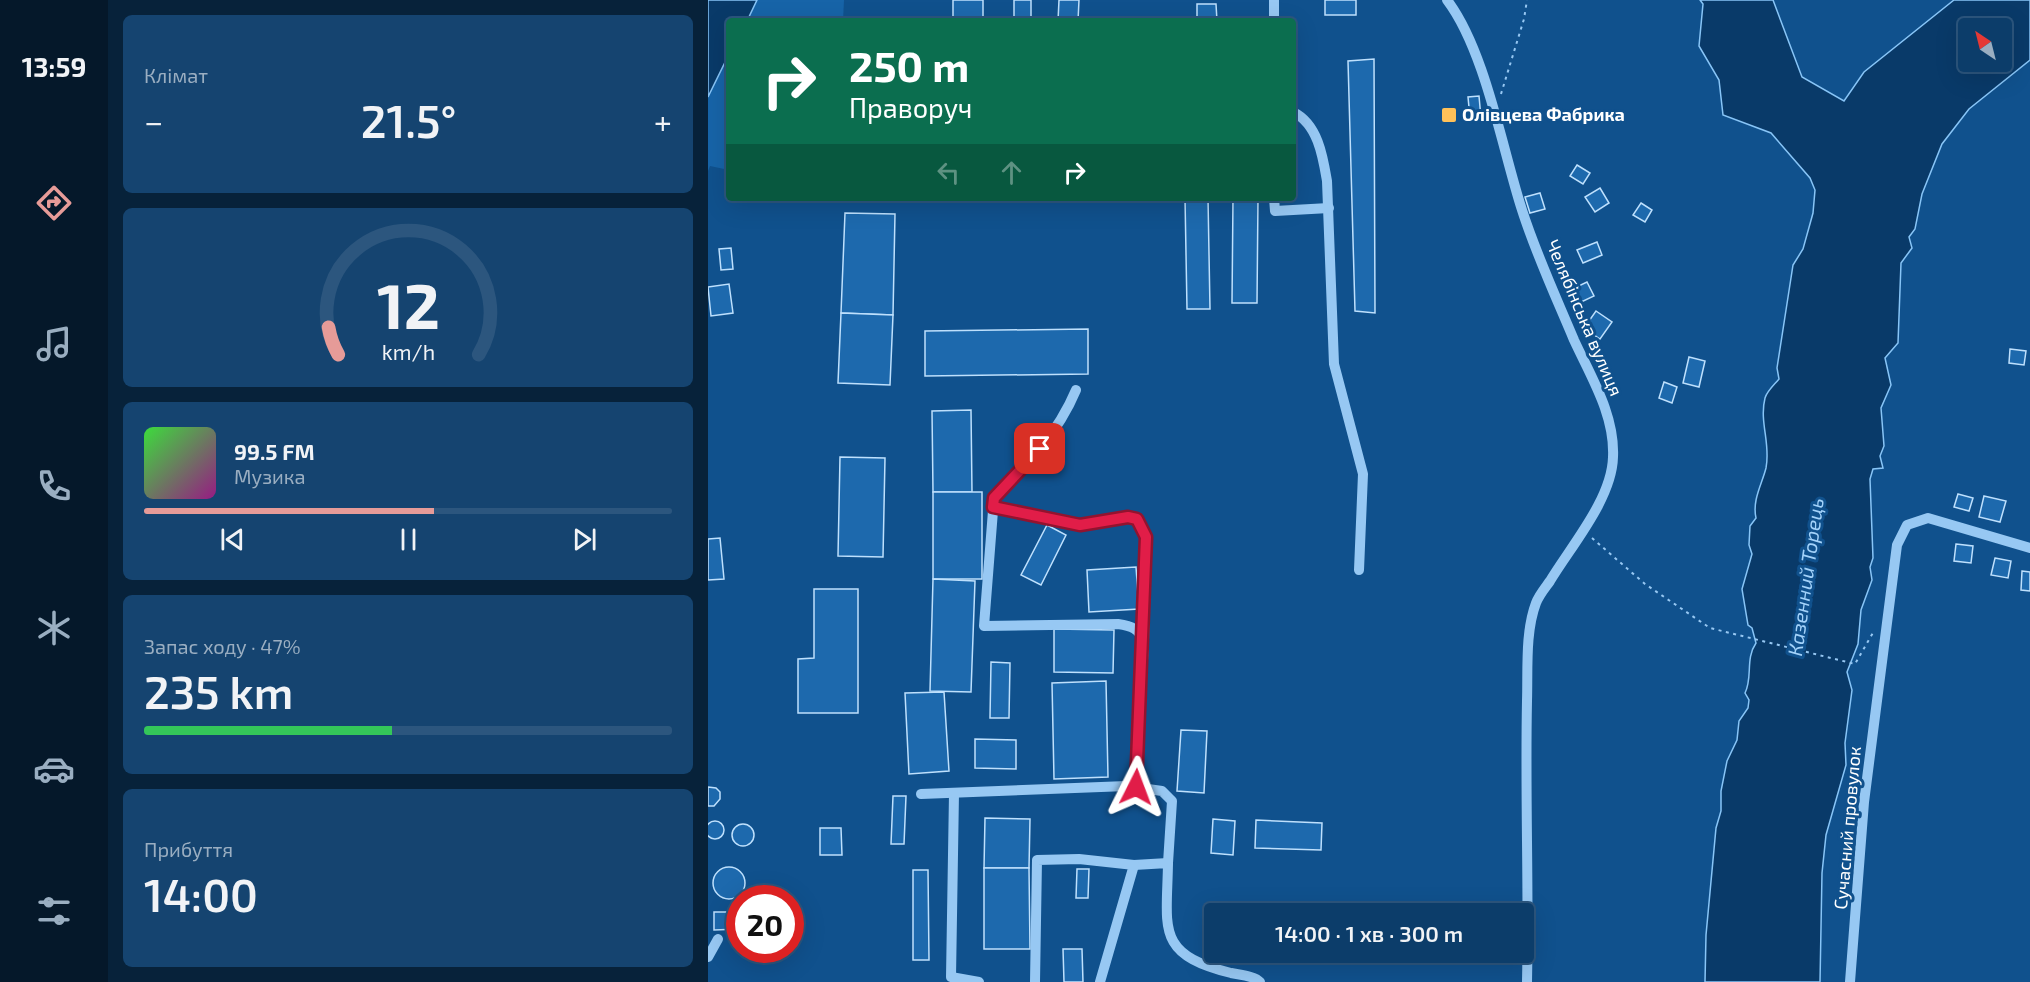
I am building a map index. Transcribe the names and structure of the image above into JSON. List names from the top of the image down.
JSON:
{
  "streets": {
    "street": ["Челябінська вулиця", "Сучасний провулок"]
  },
  "water": ["Казенний Торець"],
  "places": {
    "transit": ["Олівцева Фабрика"]
  },
  "north": "top left",
  "page": {
    "tabs": "13:59",
    "tile": [
      "Клімат",
      ["Запас ходу · 47%", "235 km"],
      ["Прибуття", "14:00"]
    ],
    "turn": ["250 m", "Праворуч"],
    "heat": ["−", "21.5°", "+"],
    "song": ["99.5 FM", "Музика"],
    "limit": "20",
    "trip": "14:00 · 1 хв · 300 m",
    "gauge": ["12", "km/h"]
  }
}
